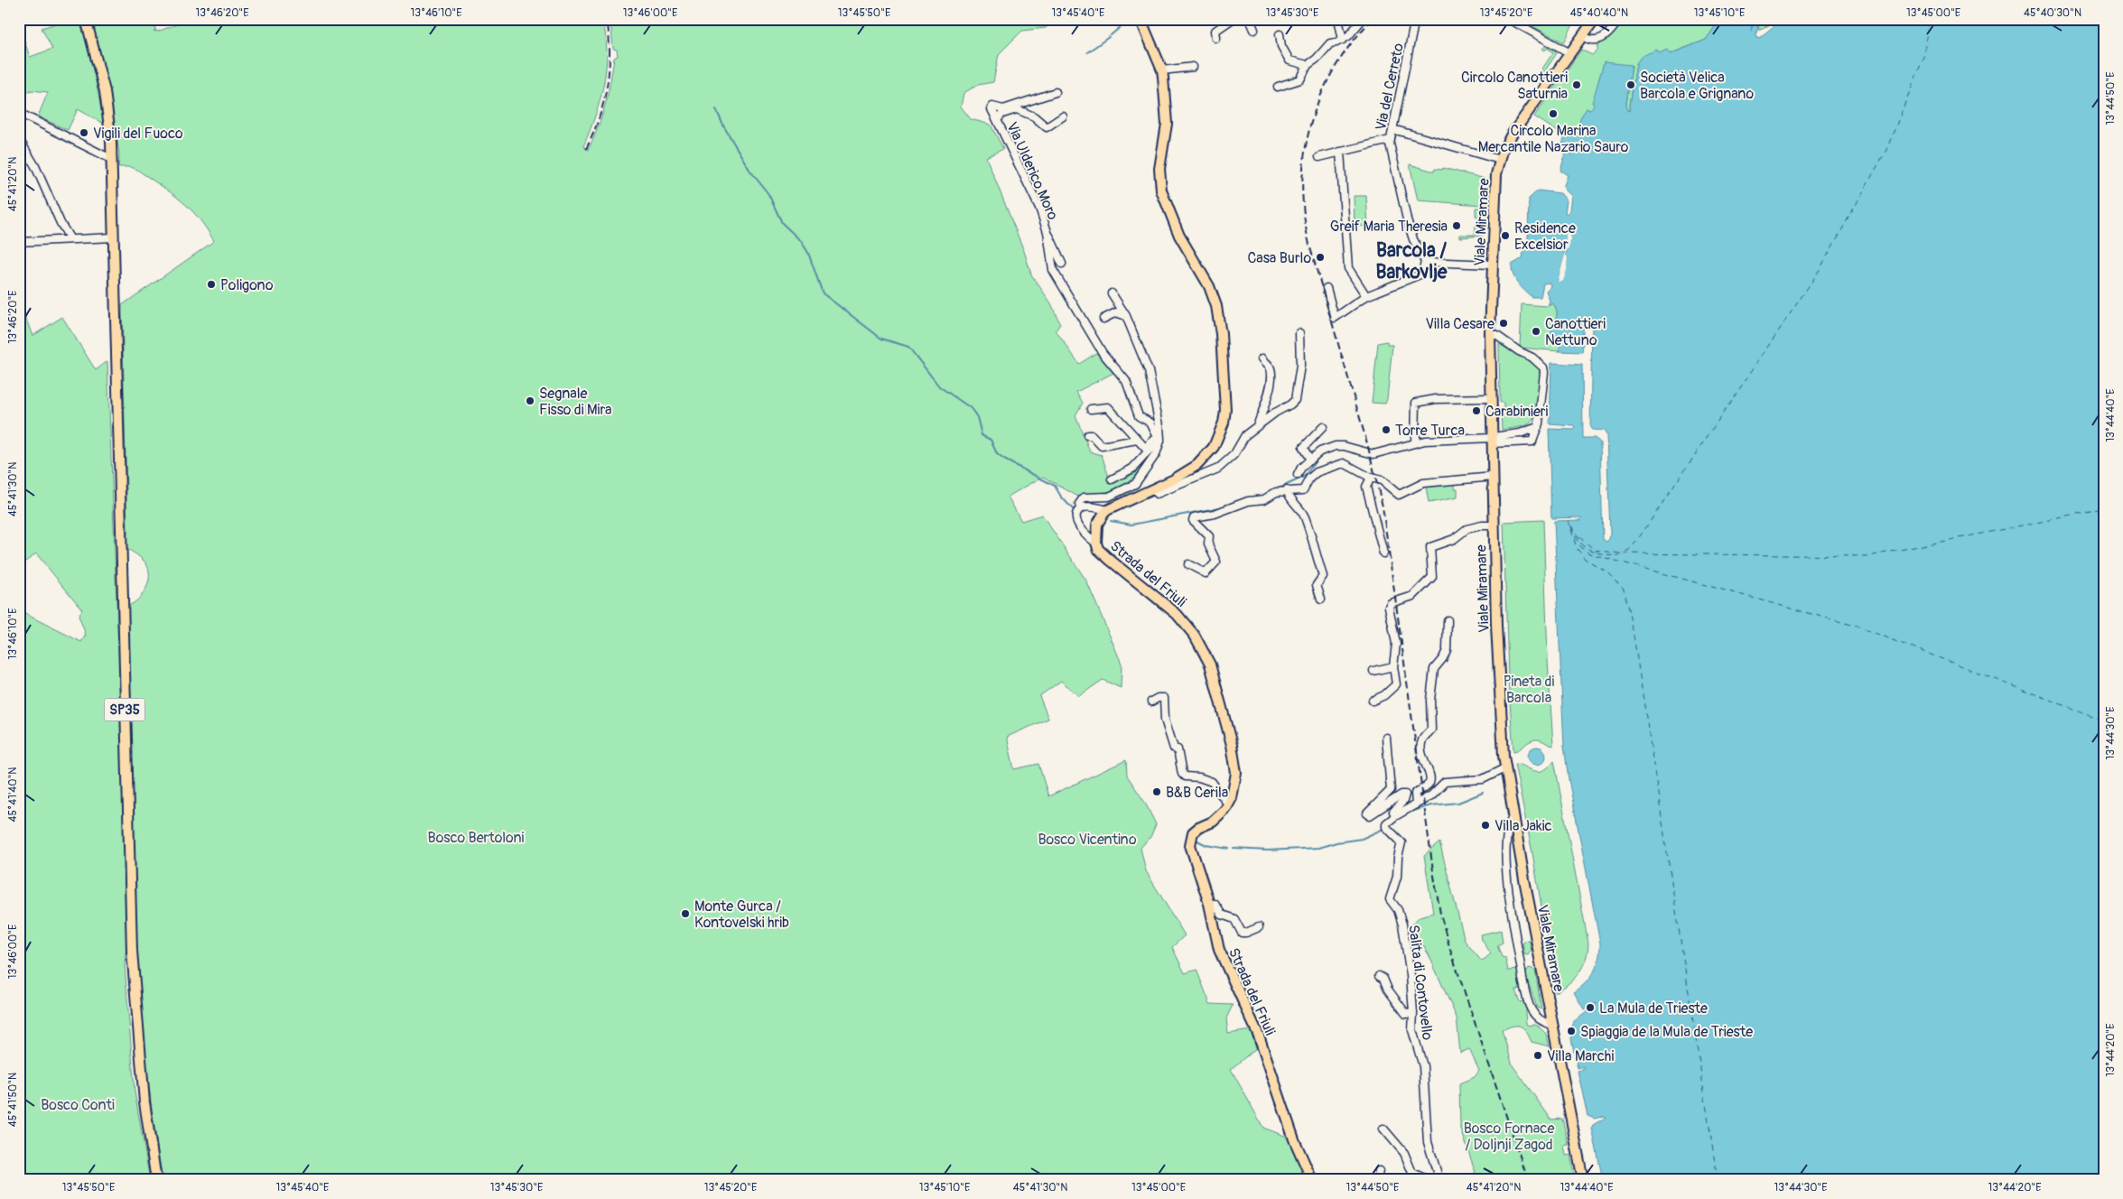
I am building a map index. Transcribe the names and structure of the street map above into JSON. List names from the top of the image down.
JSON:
{
  "streets": {
    "main road": ["Viale Miramare", "Strada del Friuli", "SP35"],
    "street": ["Via del Cerreto", "Via Ulderico Moro", "Salita di Contovello"]
  },
  "districts": ["Barcola / Barkovlje"],
  "parks": [
    "Pineta di Barcola",
    "Bosco Bertoloni",
    "Bosco Vicentino",
    "Bosco Conti",
    "Bosco Fornace / Doljnji Zagod"
  ],
  "places": [
    "Circolo Canottieri Saturnia",
    "Società Velica Barcola e Grignano",
    "Circolo Marina Mercantile Nazario Sauro",
    "Vigili del Fuoco",
    "Greif Maria Theresia",
    "Residence Excelsior",
    "Casa Burlo",
    "Poligono",
    "Villa Cesare",
    "Canottieri Nettuno",
    "Segnale Fisso di Mira",
    "Carabinieri",
    "Torre Turca",
    "B&B Cerila",
    "Villa Jakic",
    "Monte Gurca / Kontovelski hrib",
    "La Mula de Trieste",
    "Spiaggia de la Mula de Trieste",
    "Villa Marchi"
  ],
  "coordinates": [
    "13°46'20\"E",
    "13°46'10\"E",
    "13°46'00\"E",
    "13°45'50\"E",
    "13°45'40\"E",
    "13°45'30\"E",
    "13°45'20\"E",
    "45°40'40\"N",
    "13°45'10\"E",
    "13°45'00\"E",
    "45°40'30\"N",
    "13°44'50\"E",
    "45°41'20\"N",
    "13°44'40\"E",
    "45°41'30\"N",
    "13°44'30\"E",
    "45°41'40\"N",
    "13°44'20\"E",
    "45°41'50\"N"
  ]
}
